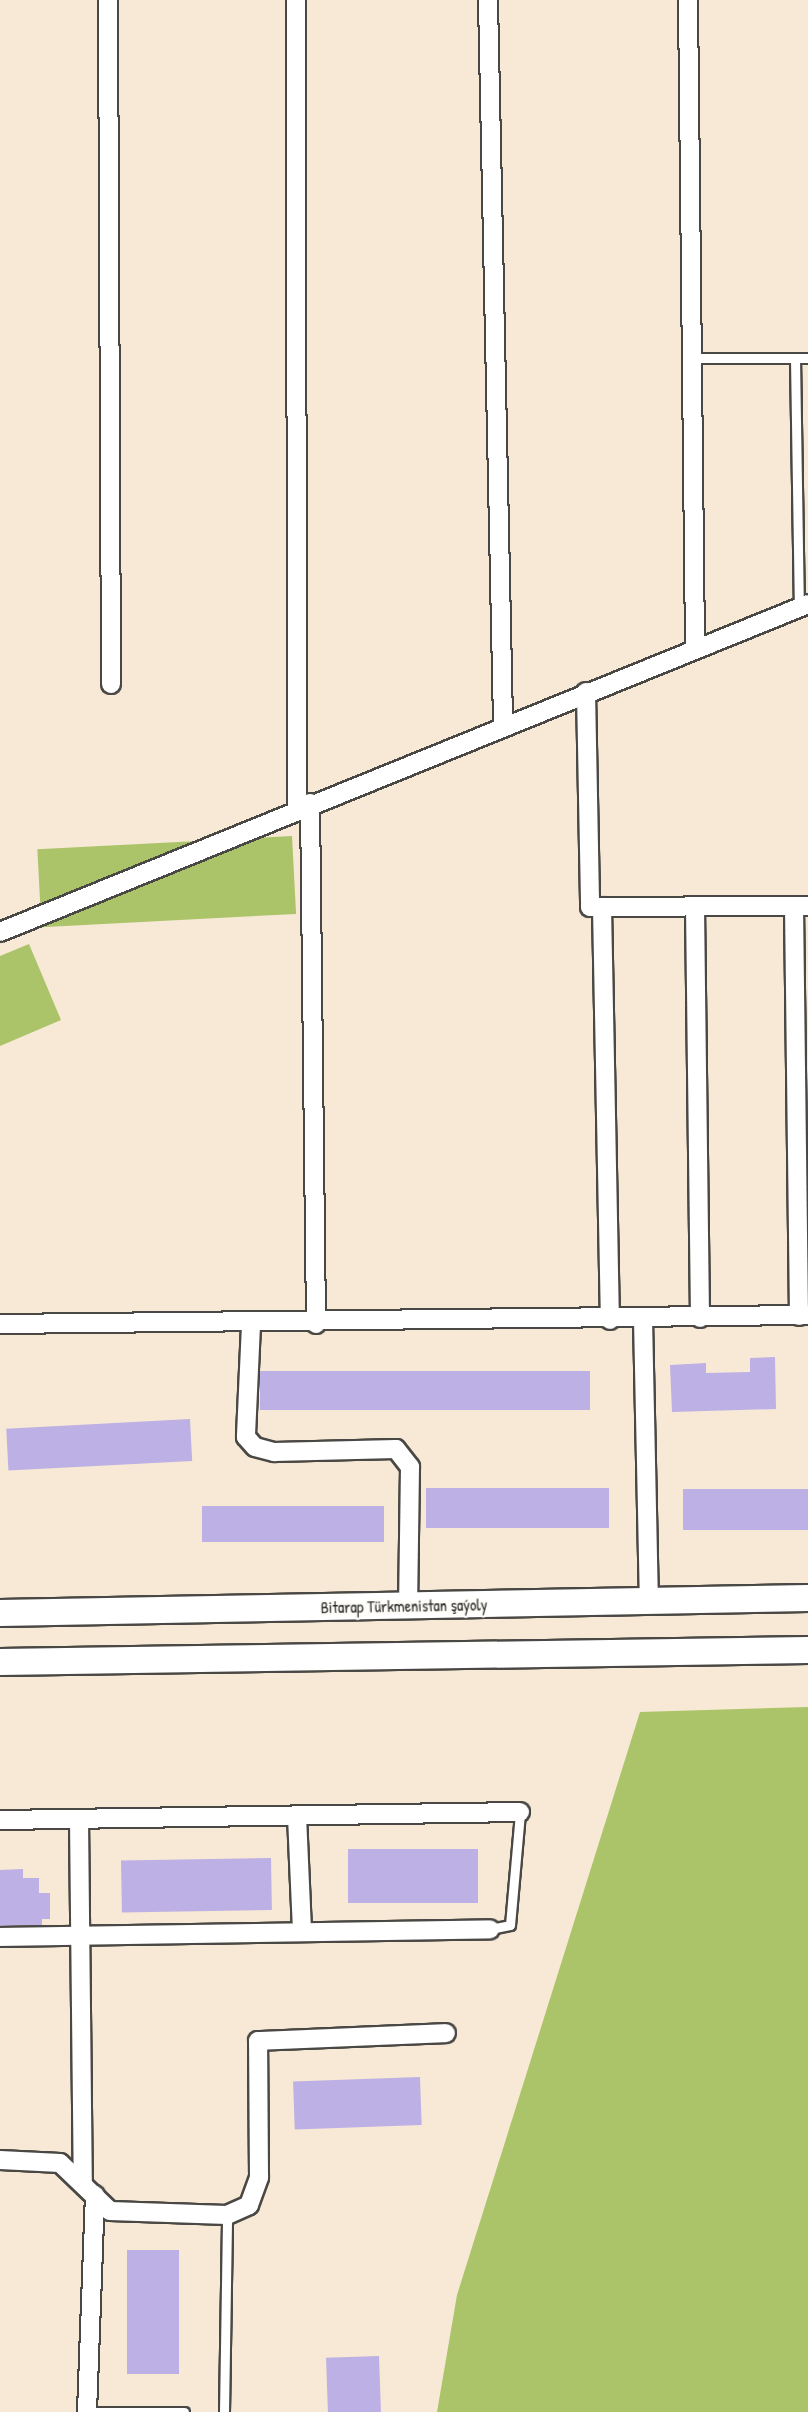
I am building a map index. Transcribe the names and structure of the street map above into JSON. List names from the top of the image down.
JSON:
{
  "streets": {
    "main road": ["Bitarap Türkmenistan şaýoly"]
  }
}
